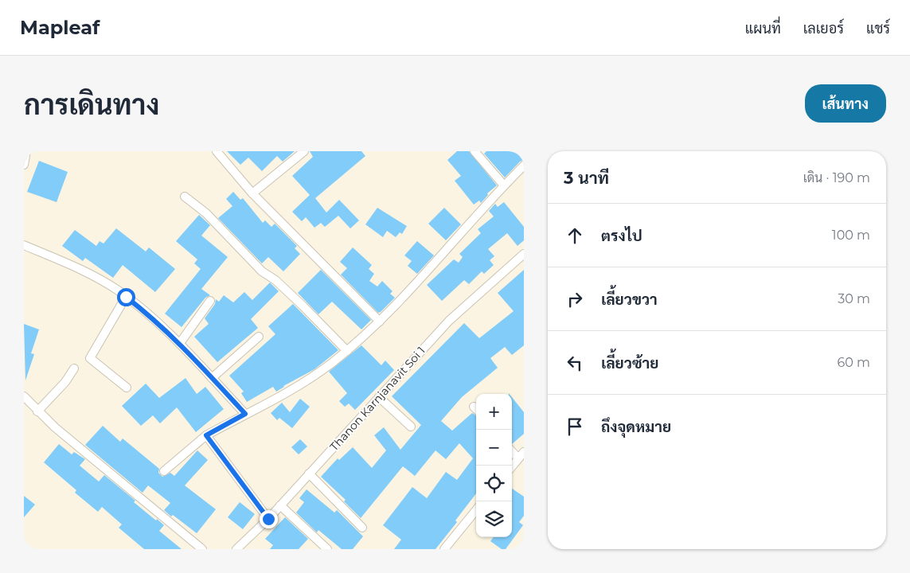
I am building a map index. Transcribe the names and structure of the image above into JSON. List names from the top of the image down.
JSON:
{
  "streets": {
    "street": ["Thanon Karnjanavit Soi 1"]
  },
  "page": {
    "header": "Mapleaf",
    "nav": ["แผนที่", "เลเยอร์", "แชร์"],
    "buttons": "เส้นทาง",
    "title": "การเดินทาง",
    "heading": ["3 นาที", "เดิน · 190 m"],
    "list": [
      ["ตรงไป", "100 m"],
      ["เลี้ยวขวา", "30 m"],
      ["เลี้ยวซ้าย", "60 m"],
      "ถึงจุดหมาย"
    ],
    "map_buttons": ["+", "−"]
  }
}
